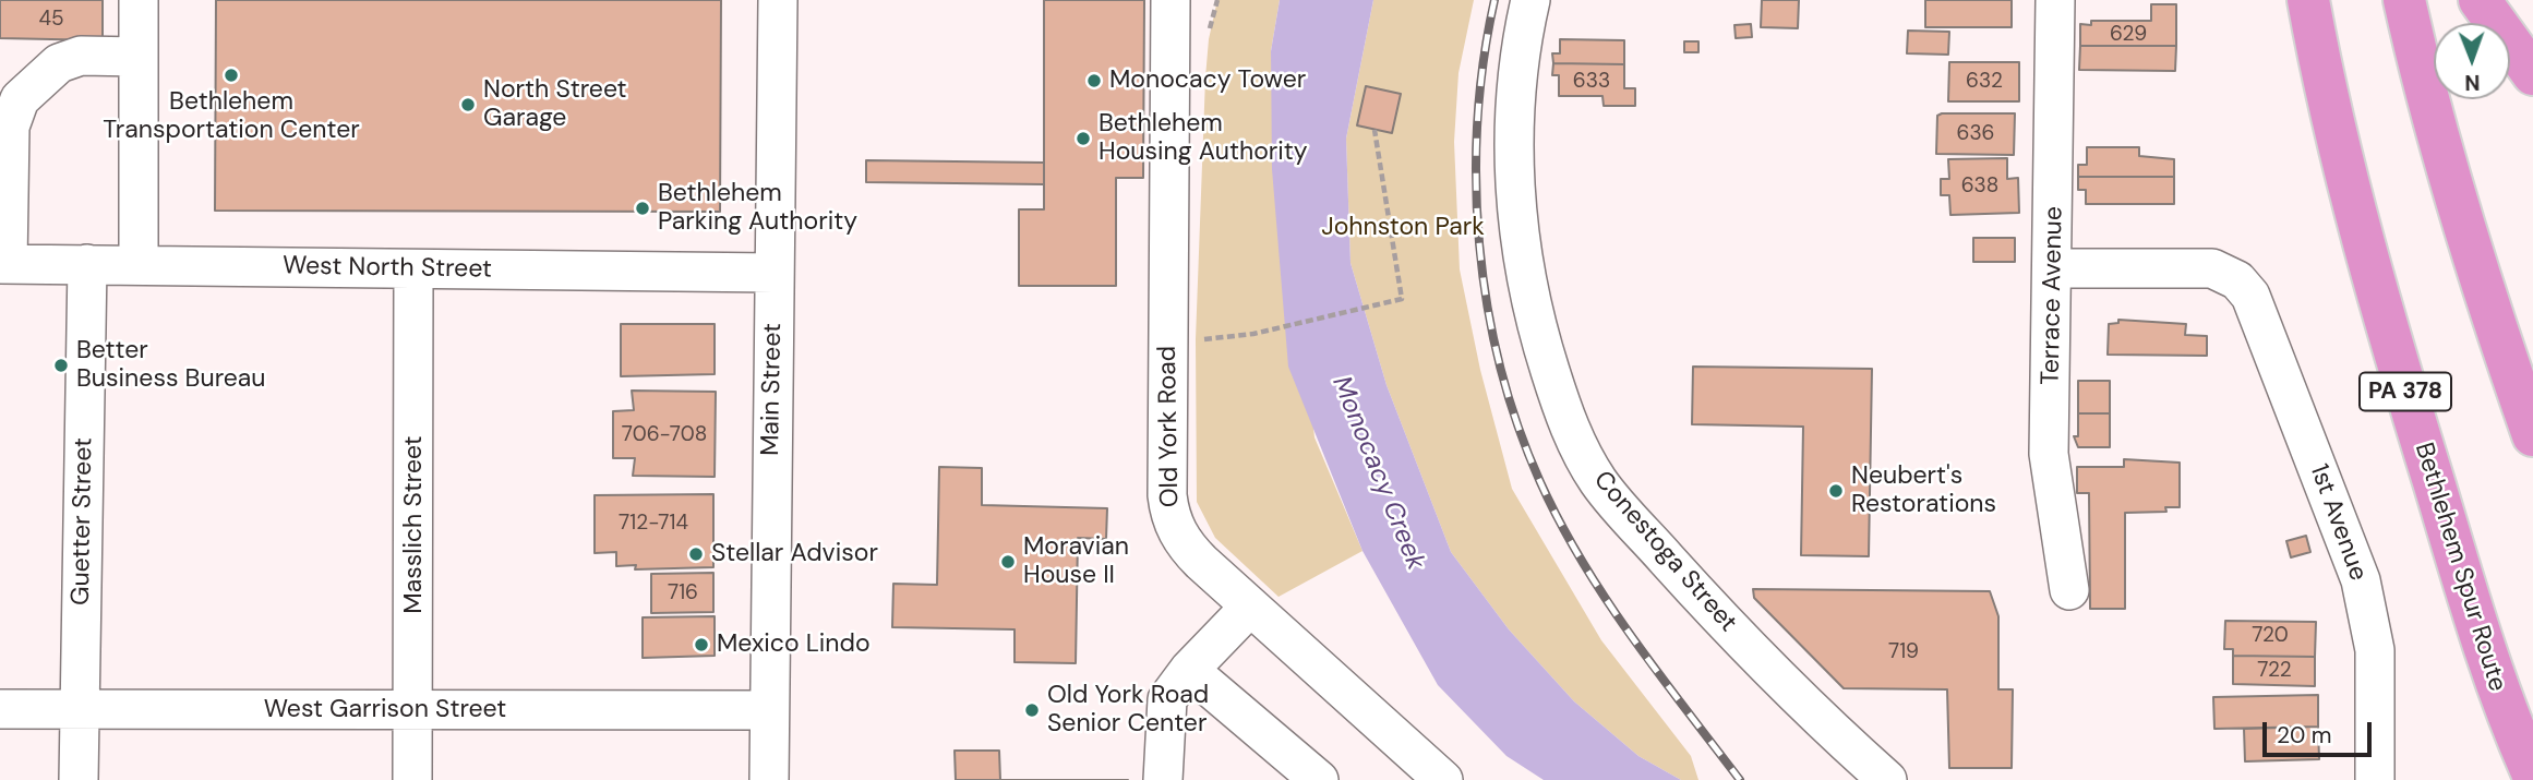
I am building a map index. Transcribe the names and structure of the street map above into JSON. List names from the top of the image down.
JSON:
{
  "streets": {
    "highway": ["PA 378", "Bethlehem Spur Route"],
    "street": [
      "West North Street",
      "Terrace Avenue",
      "Main Street",
      "Old York Road",
      "Guetter Street",
      "1st Avenue",
      "Masslich Street",
      "Conestoga Street",
      "West Garrison Street"
    ]
  },
  "crossings": [
    ["West North Street", "Main Street"],
    ["West North Street", "Guetter Street"],
    ["West North Street", "Masslich Street"],
    ["Terrace Avenue", "1st Avenue"],
    ["Main Street", "West Garrison Street"],
    ["Guetter Street", "West Garrison Street"],
    ["Masslich Street", "West Garrison Street"]
  ],
  "water": ["Monocacy Creek"],
  "parks": ["Johnston Park"],
  "places": [
    "Bethlehem Transportation Center",
    "Monocacy Tower",
    "North Street Garage",
    "Bethlehem Housing Authority",
    "Bethlehem Parking Authority",
    "Better Business Bureau",
    "Neubert's Restorations",
    "Stellar Advisor",
    "Moravian House II",
    "Mexico Lindo",
    "Old York Road Senior Center"
  ],
  "house_numbers": [
    "45",
    "629",
    "633",
    "632",
    "636",
    "638",
    "706-708",
    "712-714",
    "716",
    "720",
    "719",
    "722"
  ],
  "scale_bar": "20 m",
  "north": "bottom"
}
